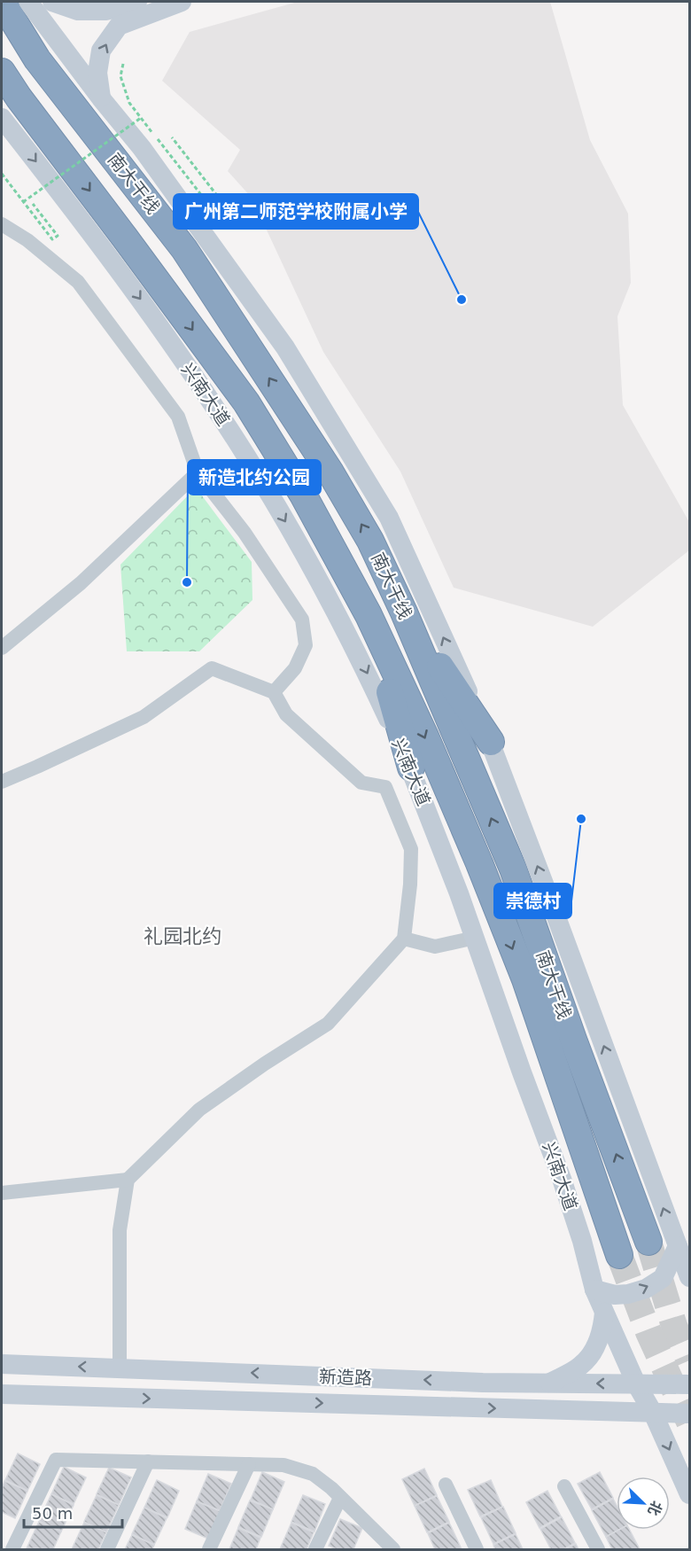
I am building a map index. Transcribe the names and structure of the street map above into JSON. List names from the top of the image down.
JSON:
{
  "streets": {
    "highway": ["南大干线"],
    "main road": ["兴南大道", "新造路"]
  },
  "crossings": [
    ["兴南大道", "新造路"]
  ],
  "districts": ["礼园北约"],
  "places": ["广州第二师范学校附属小学", "新造北约公园", "崇德村"],
  "scale_bar": "50 m",
  "north": "bottom right"
}
